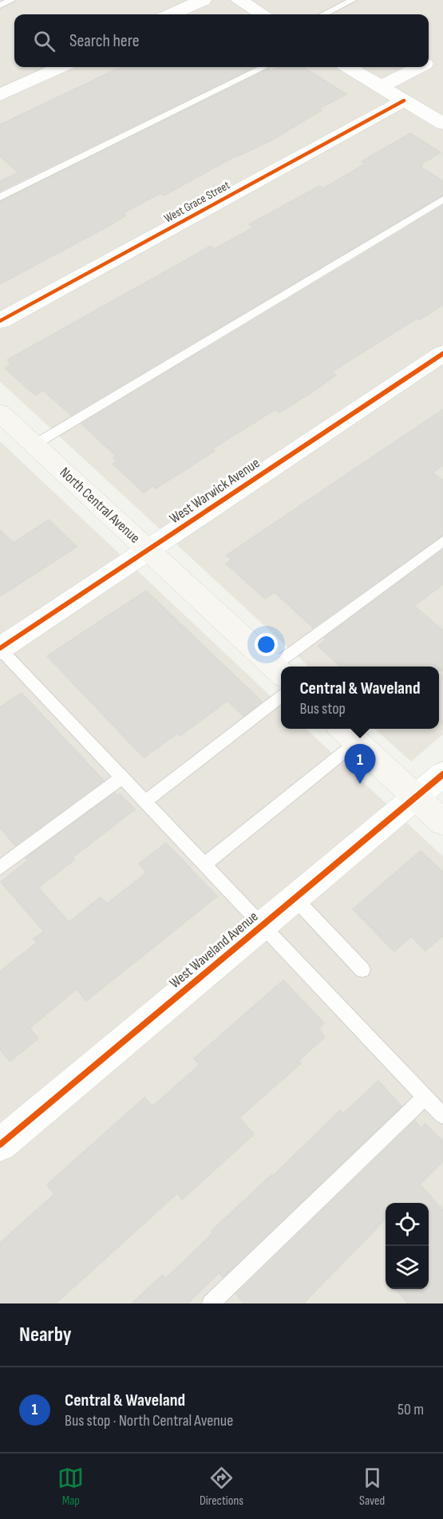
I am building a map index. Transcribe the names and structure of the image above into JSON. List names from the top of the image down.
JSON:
{
  "streets": {
    "main road": ["North Central Avenue"],
    "street": ["West Grace Street", "West Warwick Avenue", "West Waveland Avenue"]
  },
  "crossings": [
    ["West Warwick Avenue", "North Central Avenue"]
  ],
  "page": {
    "search": "Search here",
    "popup": ["Central & Waveland", "Bus stop"],
    "pins": "1",
    "heading": "Nearby",
    "list": [
      {
        "mark": "1",
        "name": "Central & Waveland",
        "note": "Bus stop · North Central Avenue",
        "value": "50 m"
      }
    ],
    "nav": ["Map", "Directions", "Saved"]
  }
}
